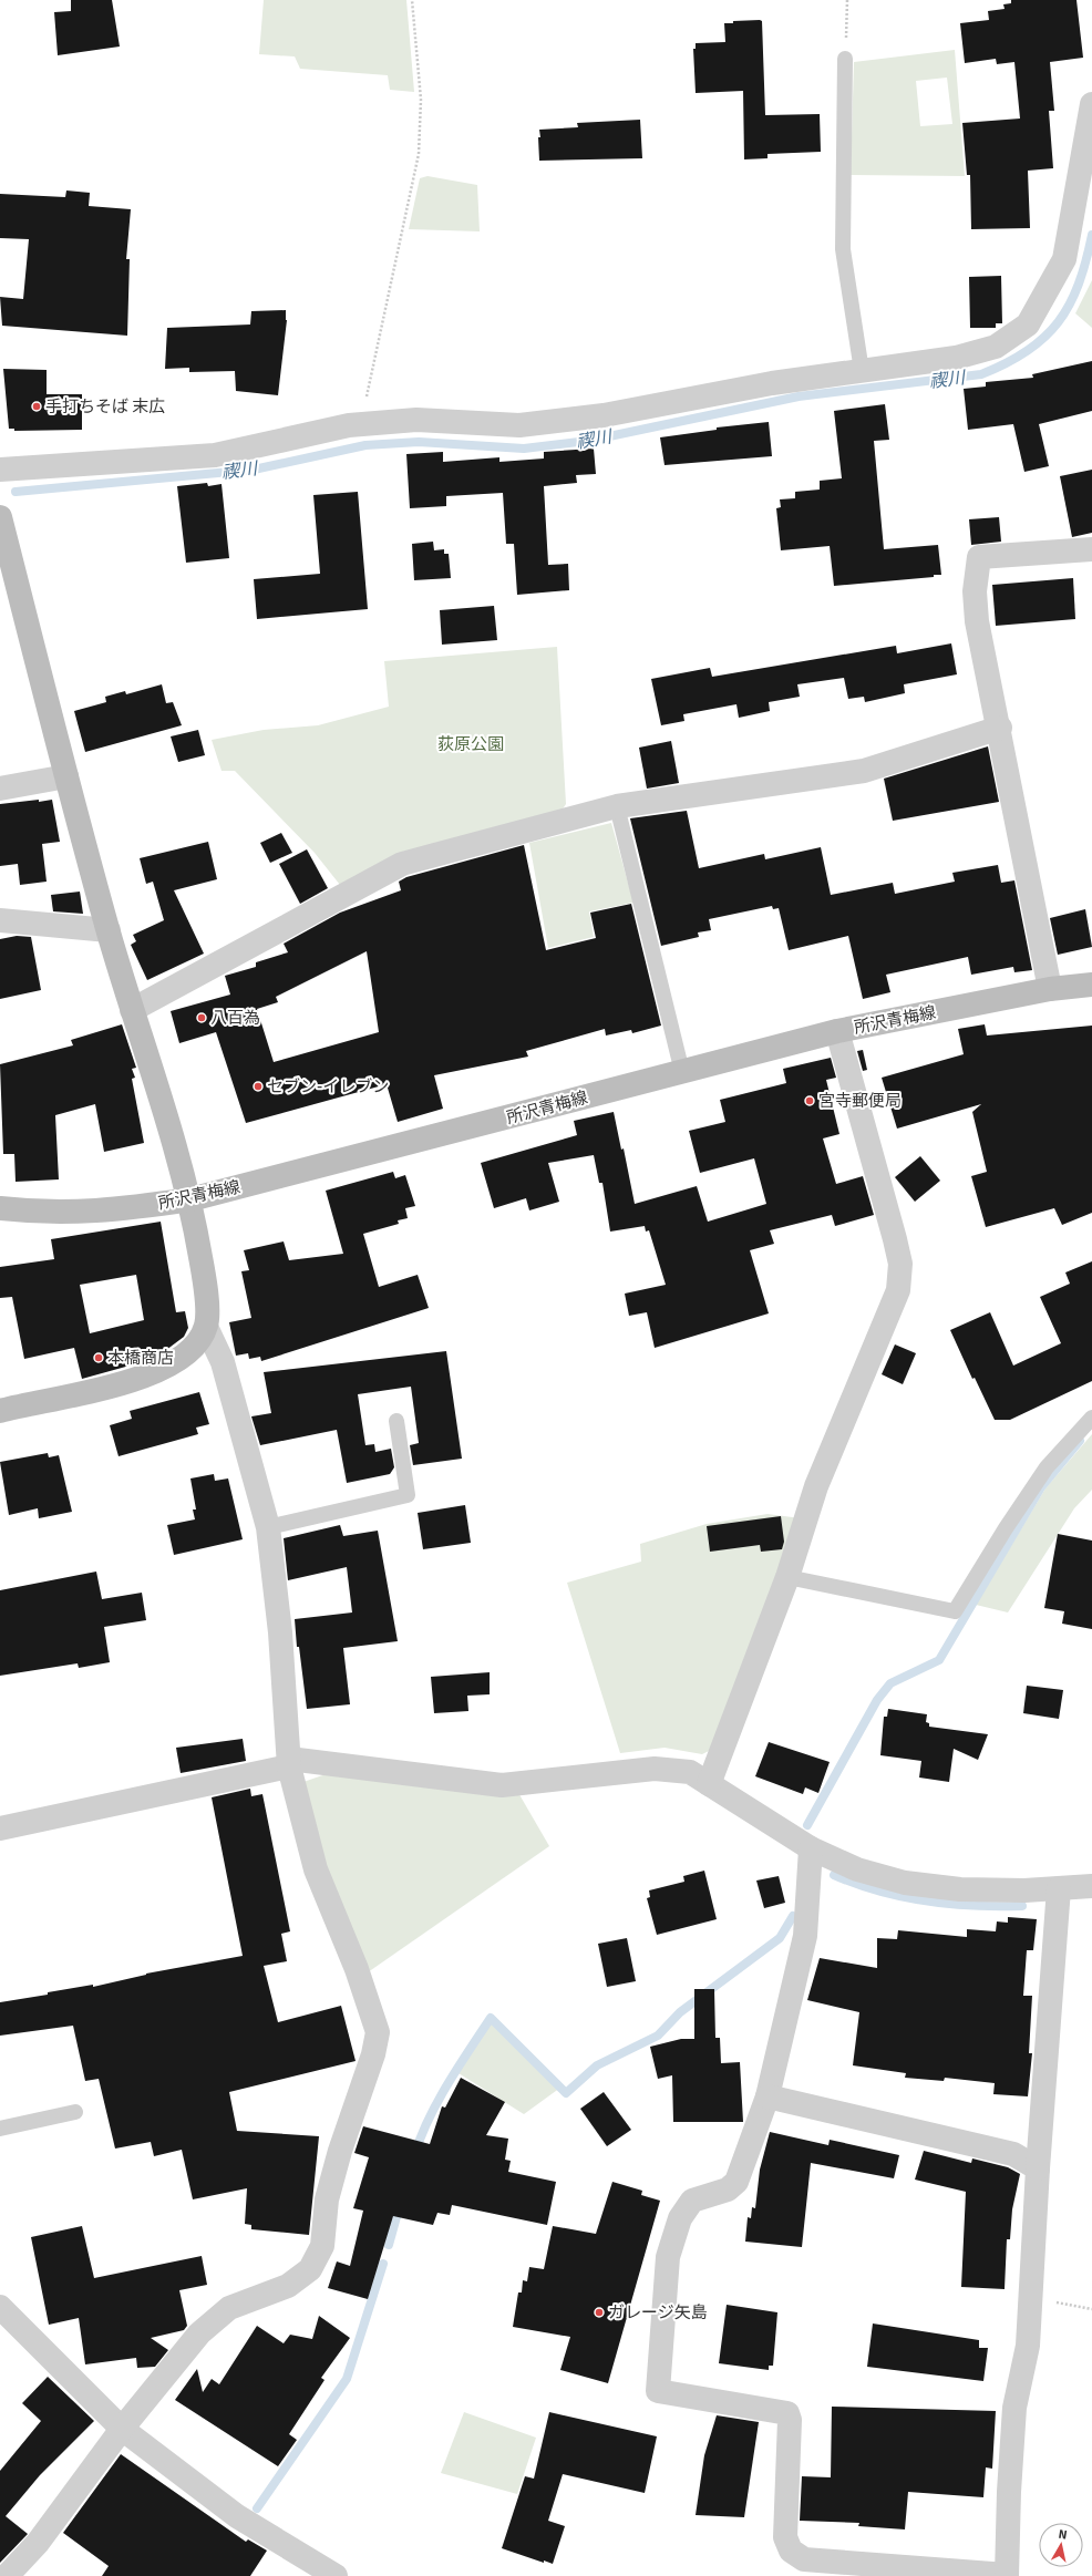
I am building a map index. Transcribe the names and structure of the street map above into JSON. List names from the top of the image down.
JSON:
{
  "streets": {
    "main road": ["所沢青梅線"]
  },
  "water": ["禊川"],
  "parks": ["荻原公園"],
  "places": [
    "手打ちそば 末広",
    "八百為",
    "セブン-イレブン",
    "宮寺郵便局",
    "本橋商店",
    "ガレージ矢島"
  ],
  "north": "top"
}
